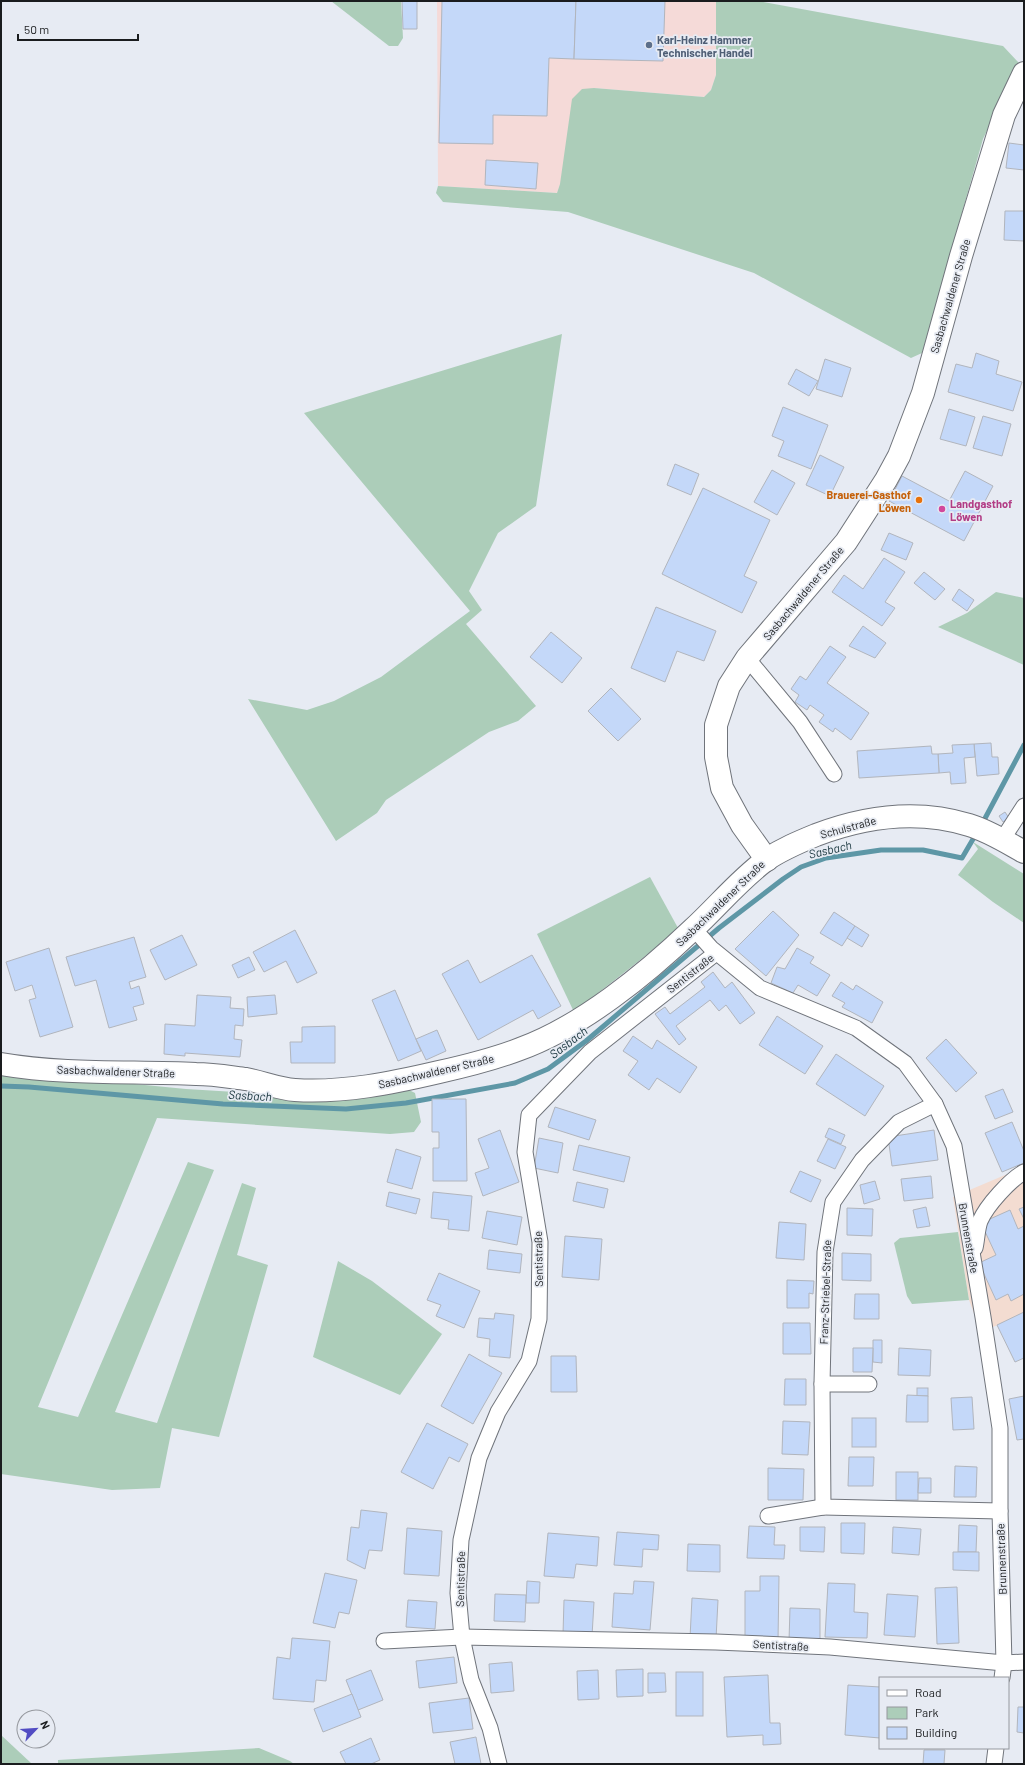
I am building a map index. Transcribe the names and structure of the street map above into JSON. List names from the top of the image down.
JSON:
{
  "streets": {
    "main road": ["Sasbachwaldener Straße", "Schulstraße"],
    "street": ["Sentistraße", "Brunnenstraße", "Franz-Striebel-Straße"]
  },
  "crossings": [
    ["Sasbachwaldener Straße", "Schulstraße"],
    ["Sasbachwaldener Straße", "Brunnenstraße"],
    ["Sentistraße", "Brunnenstraße"],
    ["Brunnenstraße", "Franz-Striebel-Straße"]
  ],
  "water": ["Sasbach"],
  "places": ["Karl-Heinz Hammer Technischer Handel", "Brauerei-Gasthof Löwen", "Landgasthof Löwen"],
  "legend": ["Road", "Park", "Building"],
  "scale_bar": "50 m",
  "north": "top right"
}
